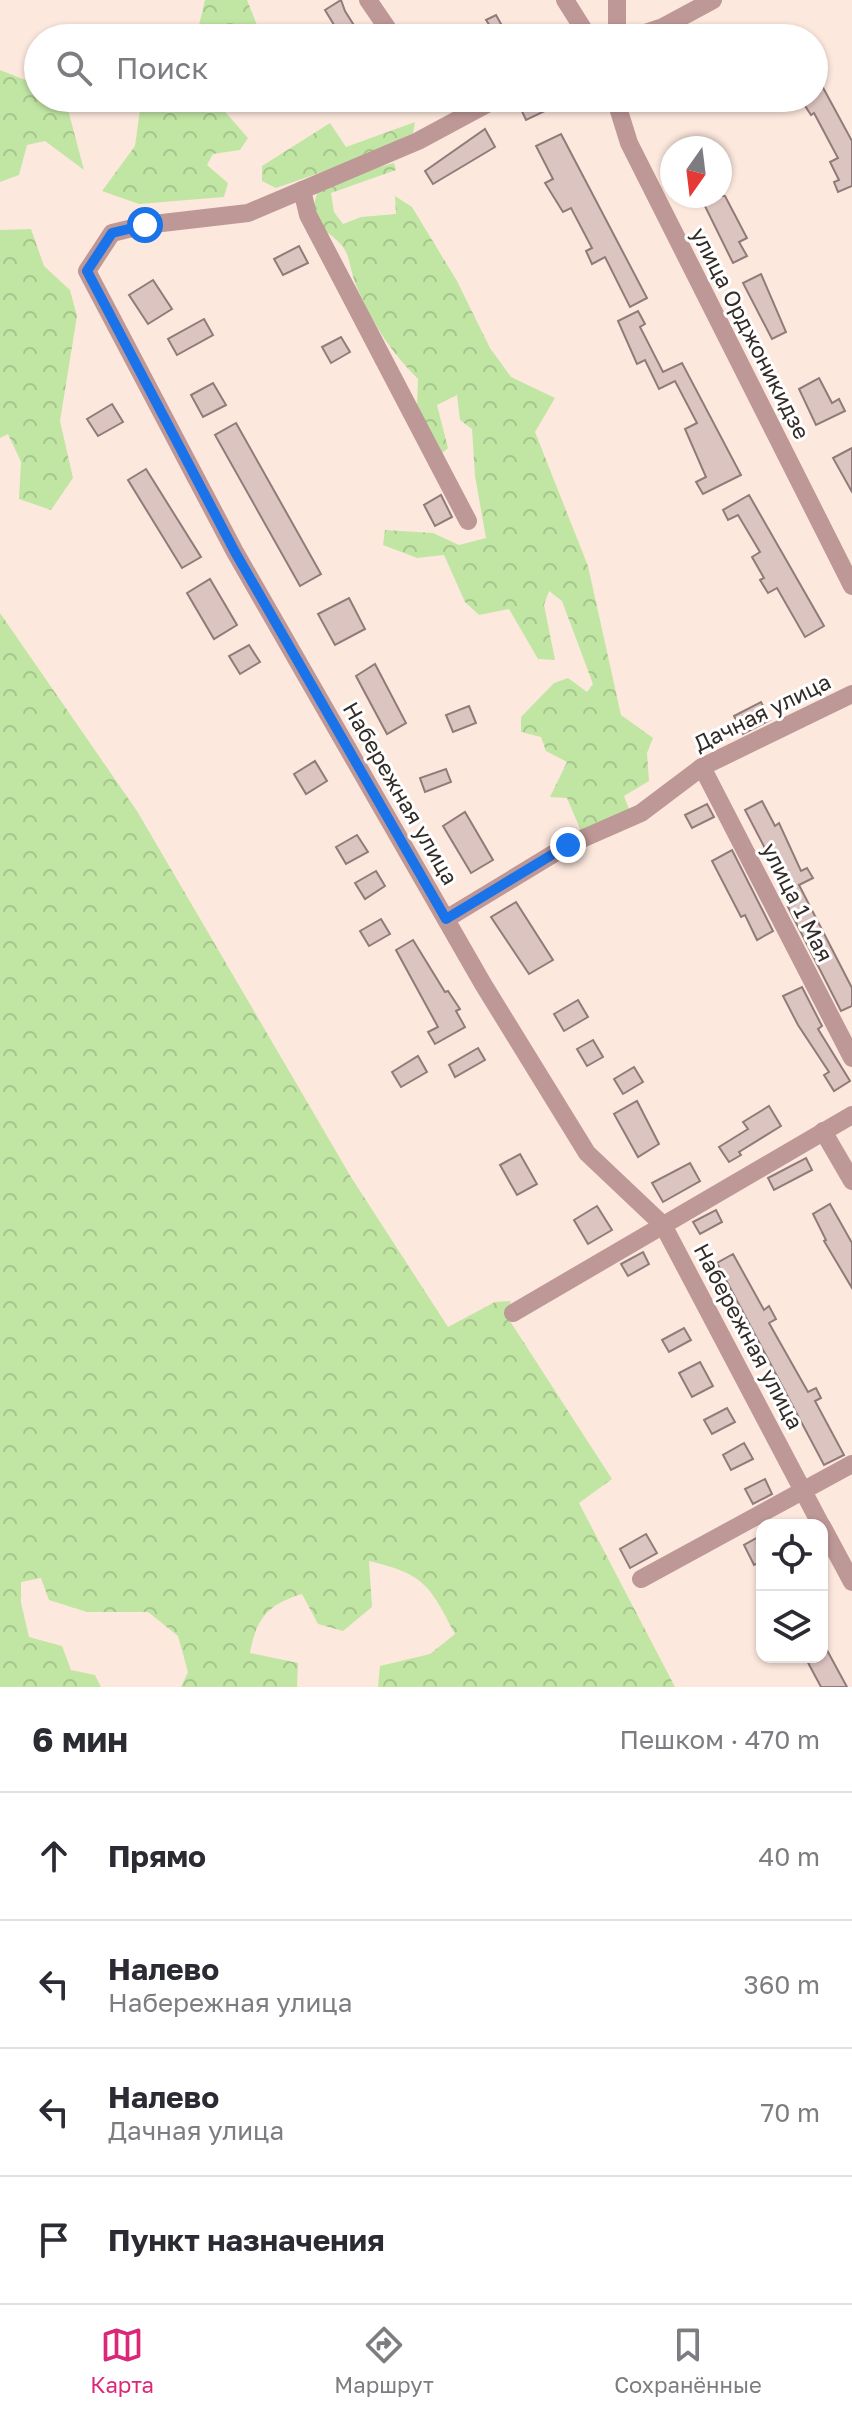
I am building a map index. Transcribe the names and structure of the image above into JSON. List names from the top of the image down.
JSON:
{
  "streets": {
    "street": [
      "улица Орджоникидзе",
      "Дачная улица",
      "Набережная улица",
      "улица 1 Мая"
    ]
  },
  "crossings": [
    ["Дачная улица", "Набережная улица"],
    ["Дачная улица", "улица 1 Мая"]
  ],
  "north": "bottom",
  "page": {
    "search": "Поиск",
    "heading": ["6 мин", "Пешком · 470 m"],
    "list": [
      ["Прямо", "40 m"],
      ["Налево", "Набережная улица", "360 m"],
      ["Налево", "Дачная улица", "70 m"],
      "Пункт назначения"
    ],
    "nav": ["Карта", "Маршрут", "Сохранённые"]
  }
}
